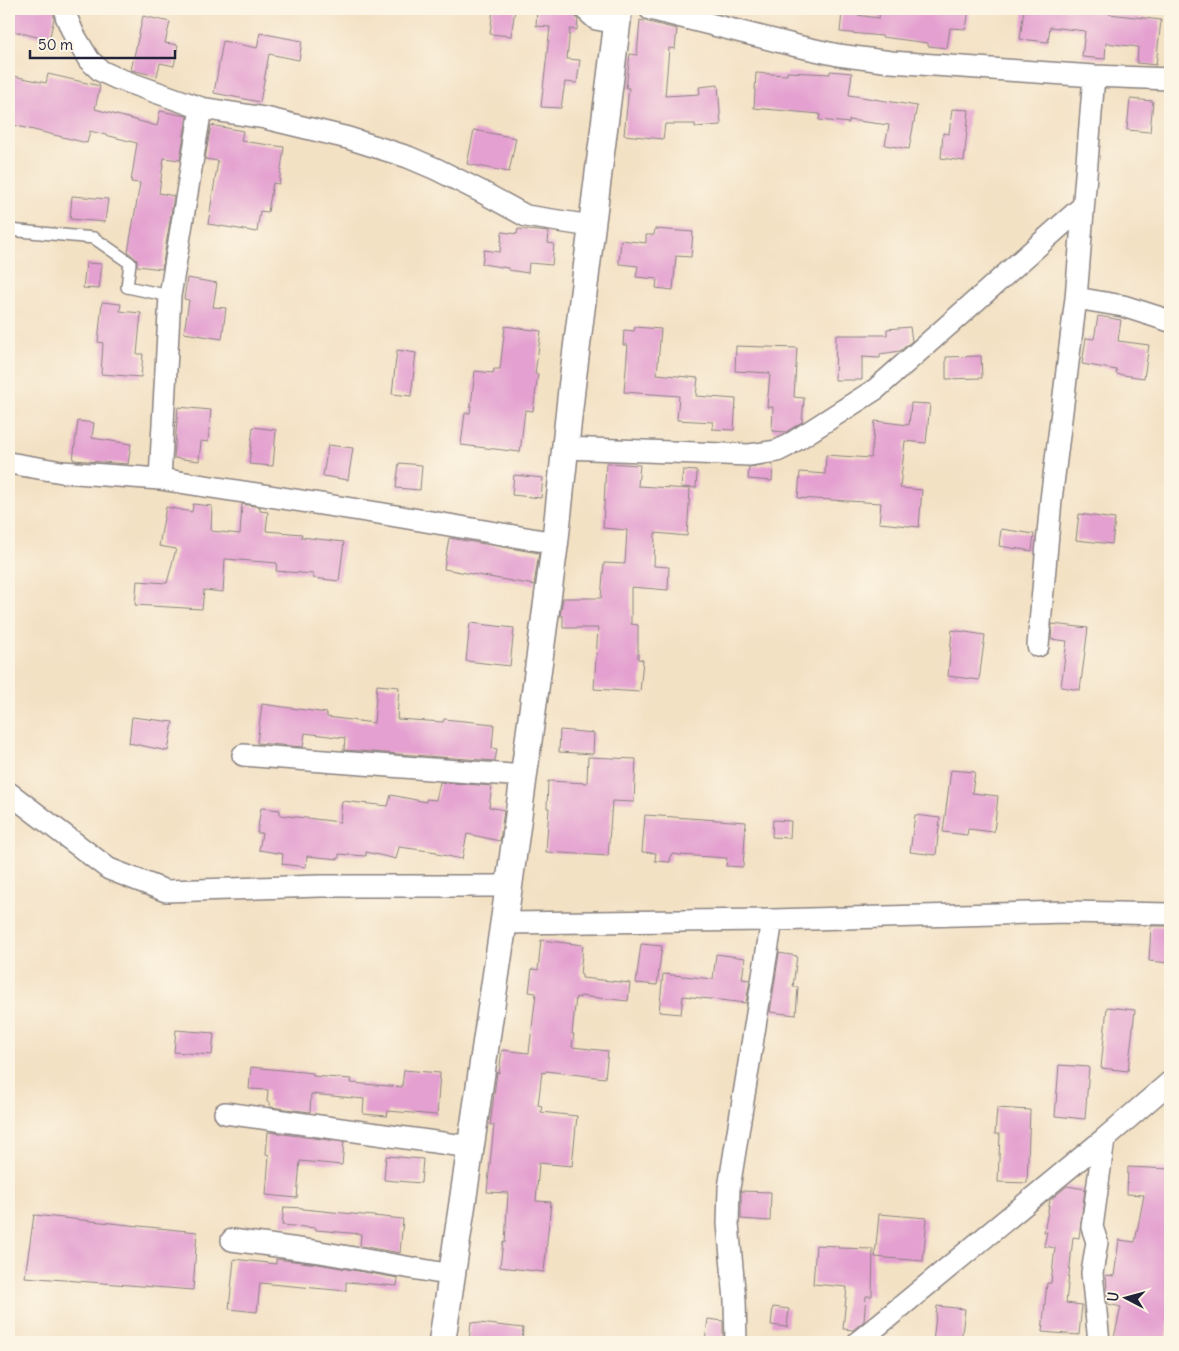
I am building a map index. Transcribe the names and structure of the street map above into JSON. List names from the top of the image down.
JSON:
{
  "scale_bar": "50 m",
  "north": "left"
}
